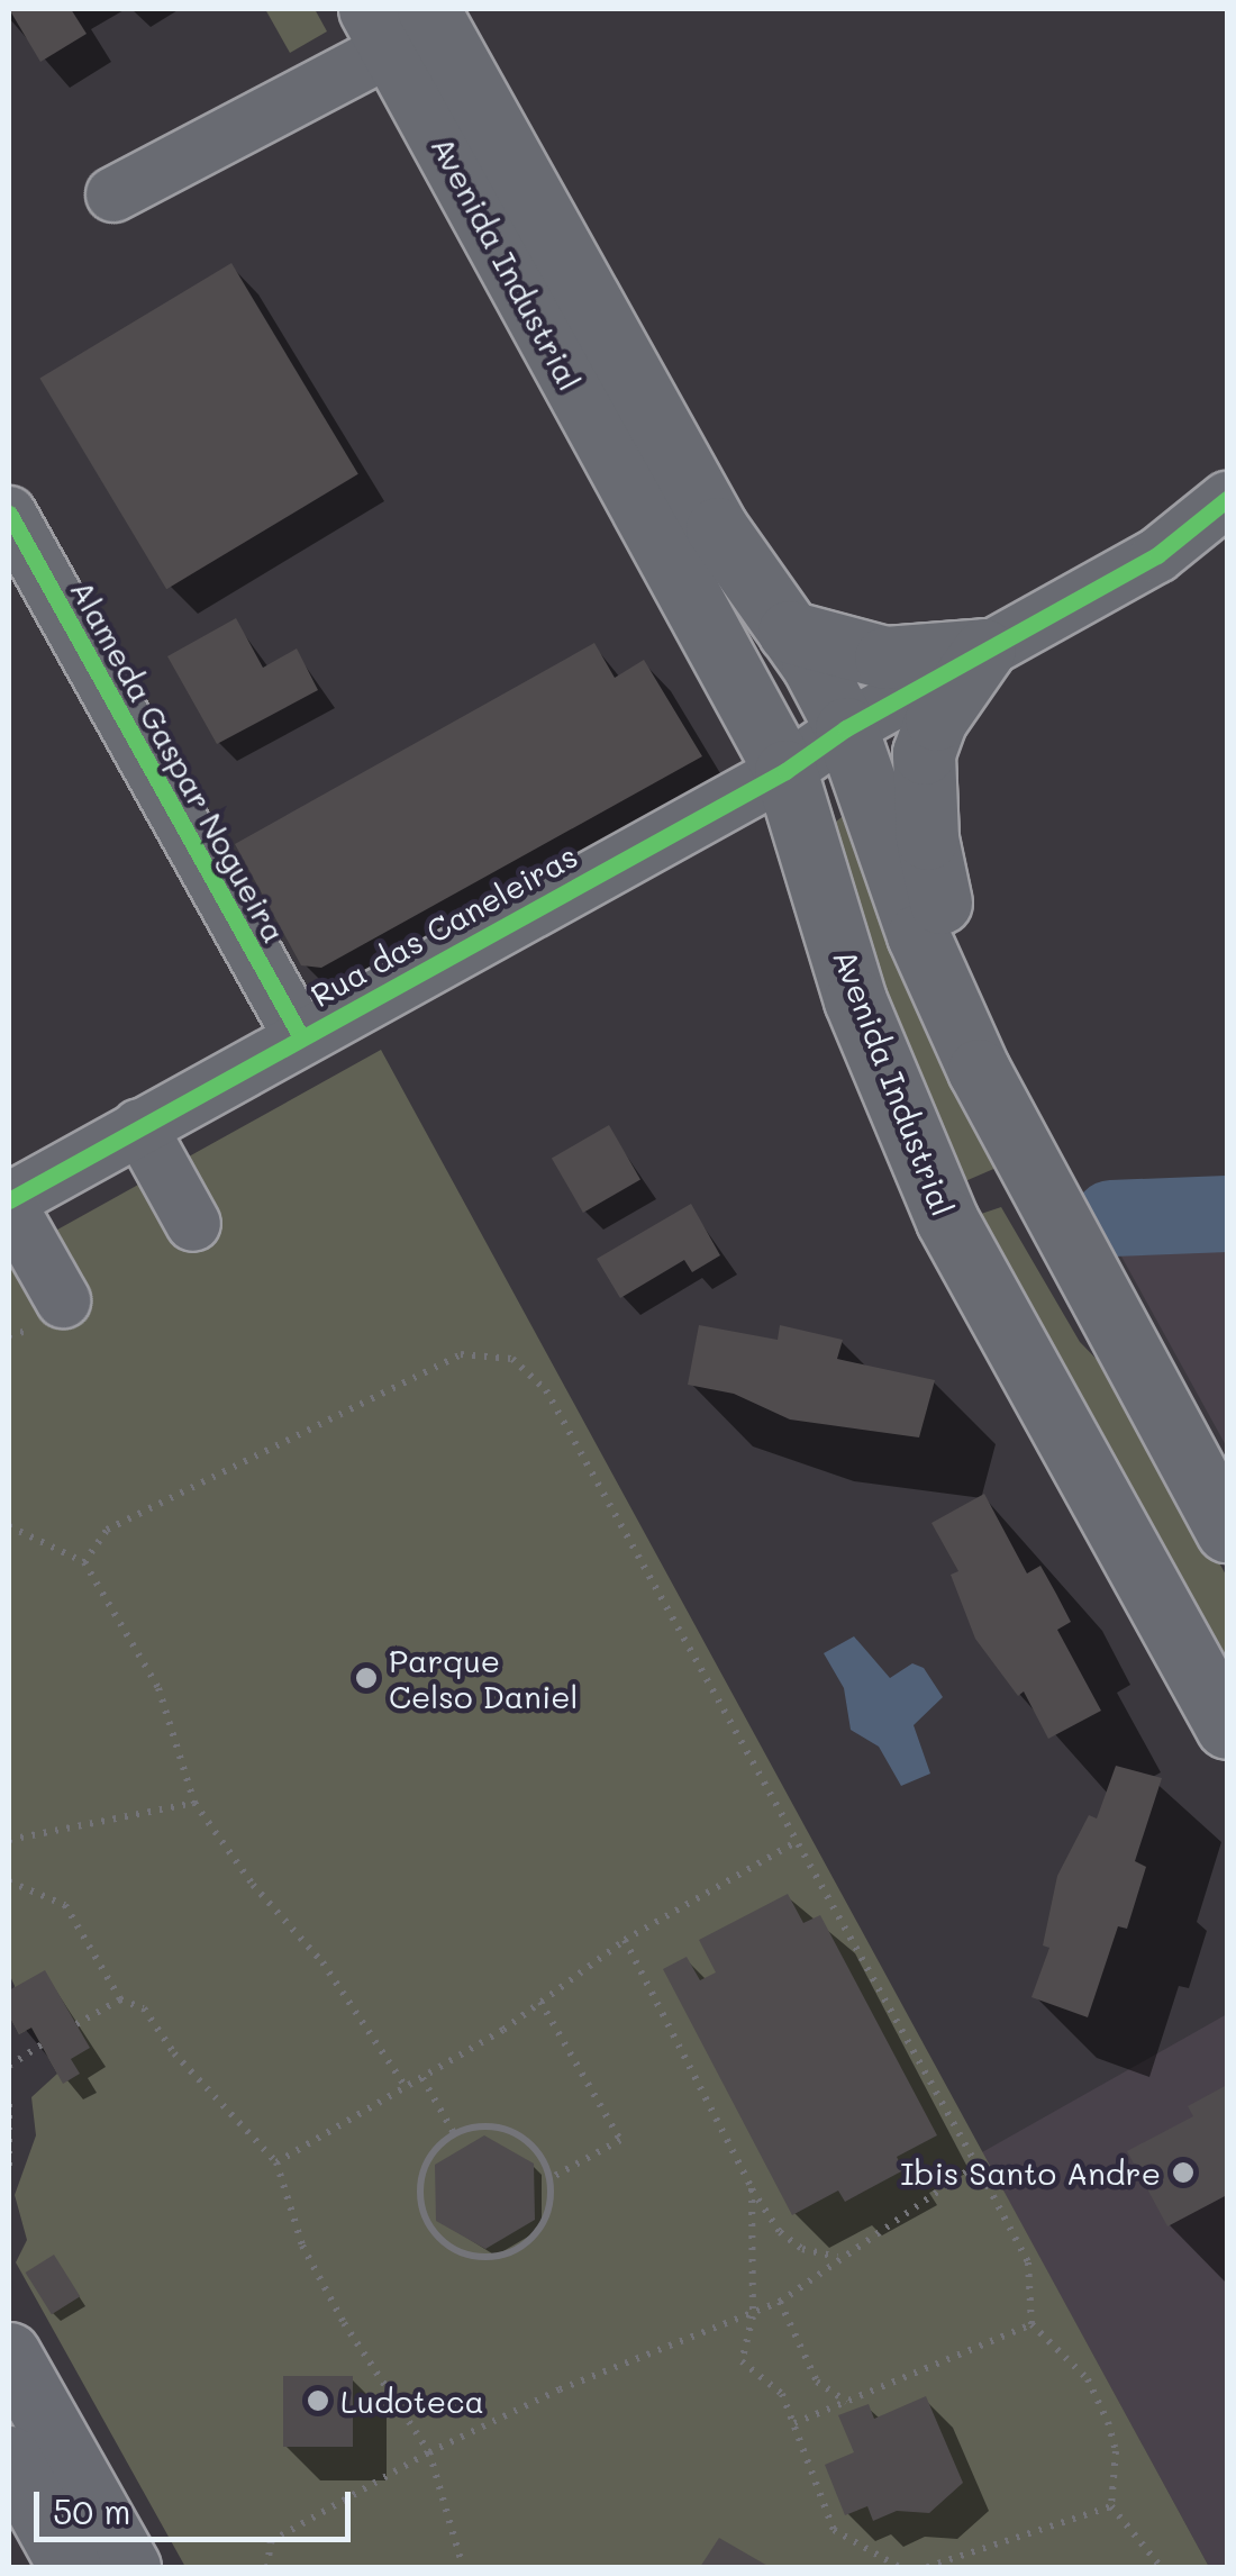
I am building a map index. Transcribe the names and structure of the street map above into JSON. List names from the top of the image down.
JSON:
{
  "streets": {
    "main road": ["Avenida Industrial"],
    "street": ["Alameda Gaspar Nogueira", "Rua das Caneleiras"]
  },
  "crossings": [
    ["Avenida Industrial", "Rua das Caneleiras"],
    ["Alameda Gaspar Nogueira", "Rua das Caneleiras"]
  ],
  "places": ["Parque Celso Daniel", "Ibis Santo Andre", "Ludoteca"],
  "scale_bar": "50 m"
}
